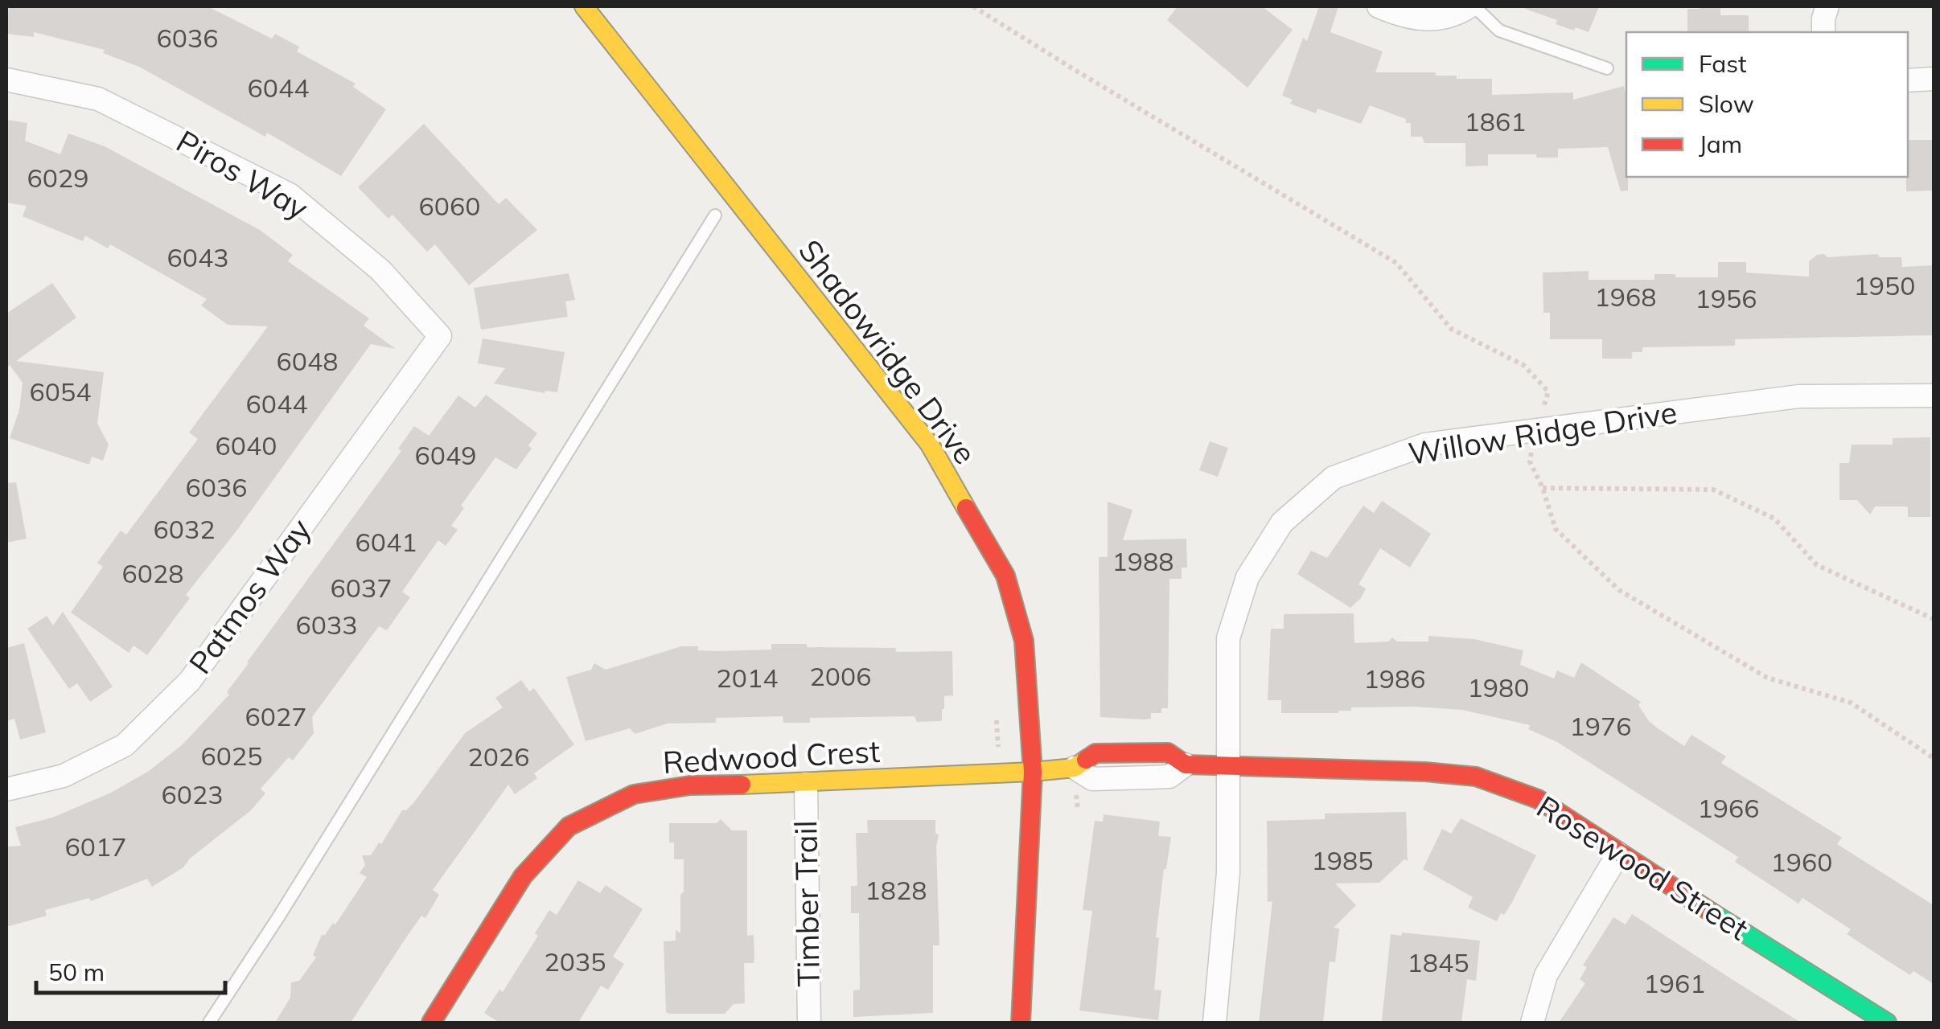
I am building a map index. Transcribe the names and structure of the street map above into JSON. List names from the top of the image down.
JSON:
{
  "streets": {
    "street": [
      "Piros Way",
      "Shadowridge Drive",
      "Willow Ridge Drive",
      "Patmos Way",
      "Redwood Crest",
      "Rosewood Street",
      "Timber Trail"
    ]
  },
  "crossings": [
    ["Piros Way", "Patmos Way"],
    ["Shadowridge Drive", "Redwood Crest"],
    ["Shadowridge Drive", "Rosewood Street"],
    ["Willow Ridge Drive", "Rosewood Street"],
    ["Redwood Crest", "Rosewood Street"],
    ["Redwood Crest", "Timber Trail"]
  ],
  "house_numbers": [
    "6036",
    "6044",
    "1861",
    "6029",
    "6060",
    "6043",
    "1950",
    "1968",
    "1956",
    "6048",
    "6054",
    "6044",
    "6040",
    "6049",
    "6036",
    "6032",
    "6041",
    "1988",
    "6028",
    "6037",
    "6033",
    "2006",
    "2014",
    "1986",
    "1980",
    "6027",
    "1976",
    "6025",
    "2026",
    "6023",
    "1966",
    "6017",
    "1985",
    "1960",
    "1828",
    "2035",
    "1845",
    "1961"
  ],
  "legend": ["Fast", "Slow", "Jam"],
  "scale_bar": "50 m"
}
